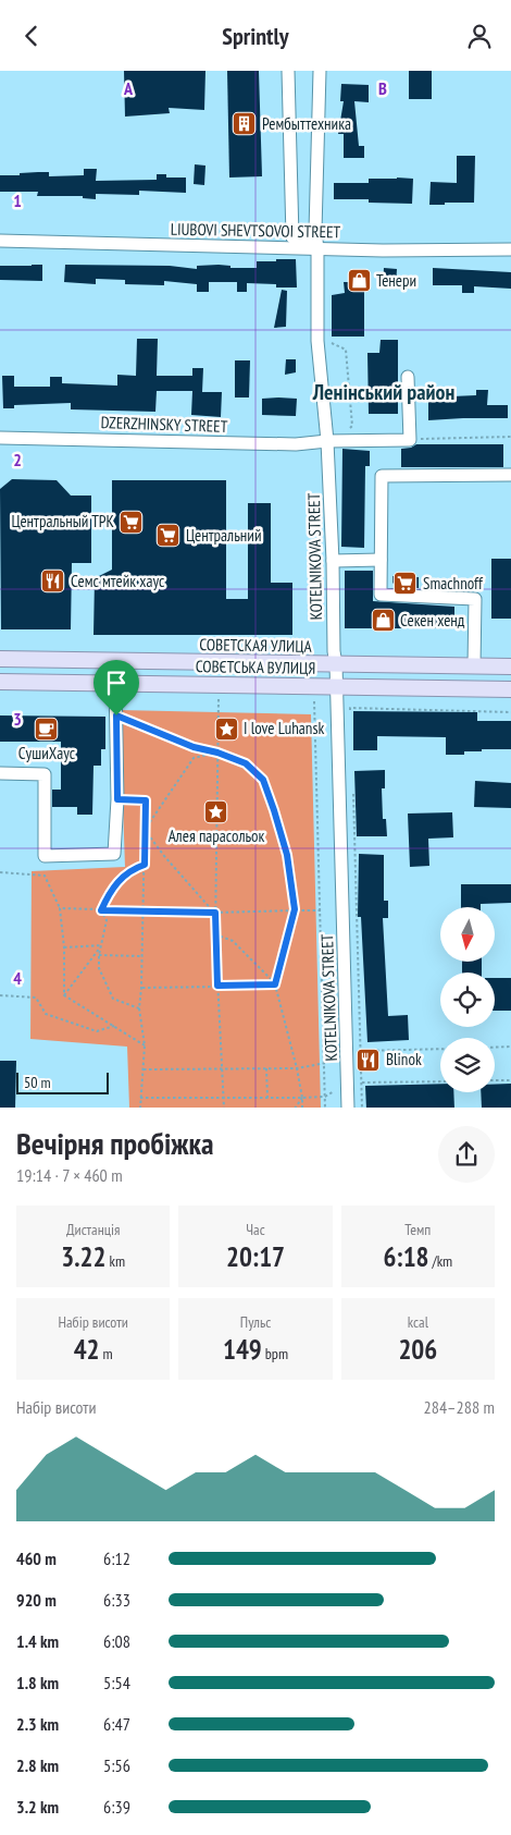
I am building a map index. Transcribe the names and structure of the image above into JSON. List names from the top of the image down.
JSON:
{
  "streets": {
    "main road": ["СОВЕТСКАЯ УЛИЦА", "СОВЄТСЬКА ВУЛИЦЯ"],
    "street": ["LIUBOVI SHEVTSOVOI STREET", "DZERZHINSKY STREET", "KOTELNIKOVA STREET"]
  },
  "crossings": [
    ["LIUBOVI SHEVTSOVOI STREET", "KOTELNIKOVA STREET"],
    ["DZERZHINSKY STREET", "KOTELNIKOVA STREET"],
    ["KOTELNIKOVA STREET", "СОВЕТСКАЯ УЛИЦА"],
    ["KOTELNIKOVA STREET", "СОВЄТСЬКА ВУЛИЦЯ"]
  ],
  "districts": ["Ленінський район"],
  "places": {
    "building": ["Рембыттехника"],
    "shop": ["Тенери", "Секен хенд"],
    "supermarket": ["Центральный ТРК", "Центральний", "Smachnoff"],
    "restaurant": ["Семс мтейк хаус", "Blinok"],
    "cafe": ["СушиХаус"],
    "place": ["I love Luhansk", "Алея парасольок"]
  },
  "scale_bar": "50 m",
  "north": "bottom",
  "page": {
    "header": "Sprintly",
    "scale": "50 m",
    "heading": ["Вечірня пробіжка", "19:14 · 7 × 460 m"],
    "stats": [
      ["Дистанція", "3.22 km"],
      ["Час", "20:17"],
      ["Темп", "6:18 /km"],
      ["Набір висоти", "42 m"],
      ["Пульс", "149 bpm"],
      ["kcal", "206"]
    ],
    "chart": ["Набір висоти", "284–288 m"],
    "list": [
      {
        "name": "460 m",
        "note": "6:12"
      },
      {
        "name": "920 m",
        "note": "6:33"
      },
      {
        "name": "1.4 km",
        "note": "6:08"
      },
      {
        "name": "1.8 km",
        "note": "5:54"
      },
      {
        "name": "2.3 km",
        "note": "6:47"
      },
      {
        "name": "2.8 km",
        "note": "5:56"
      },
      {
        "name": "3.2 km",
        "note": "6:39"
      }
    ]
  },
  "grid": {
    "columns": ["A", "B"],
    "rows": [
      "1",
      "2",
      "3",
      "4"
    ]
  }
}
